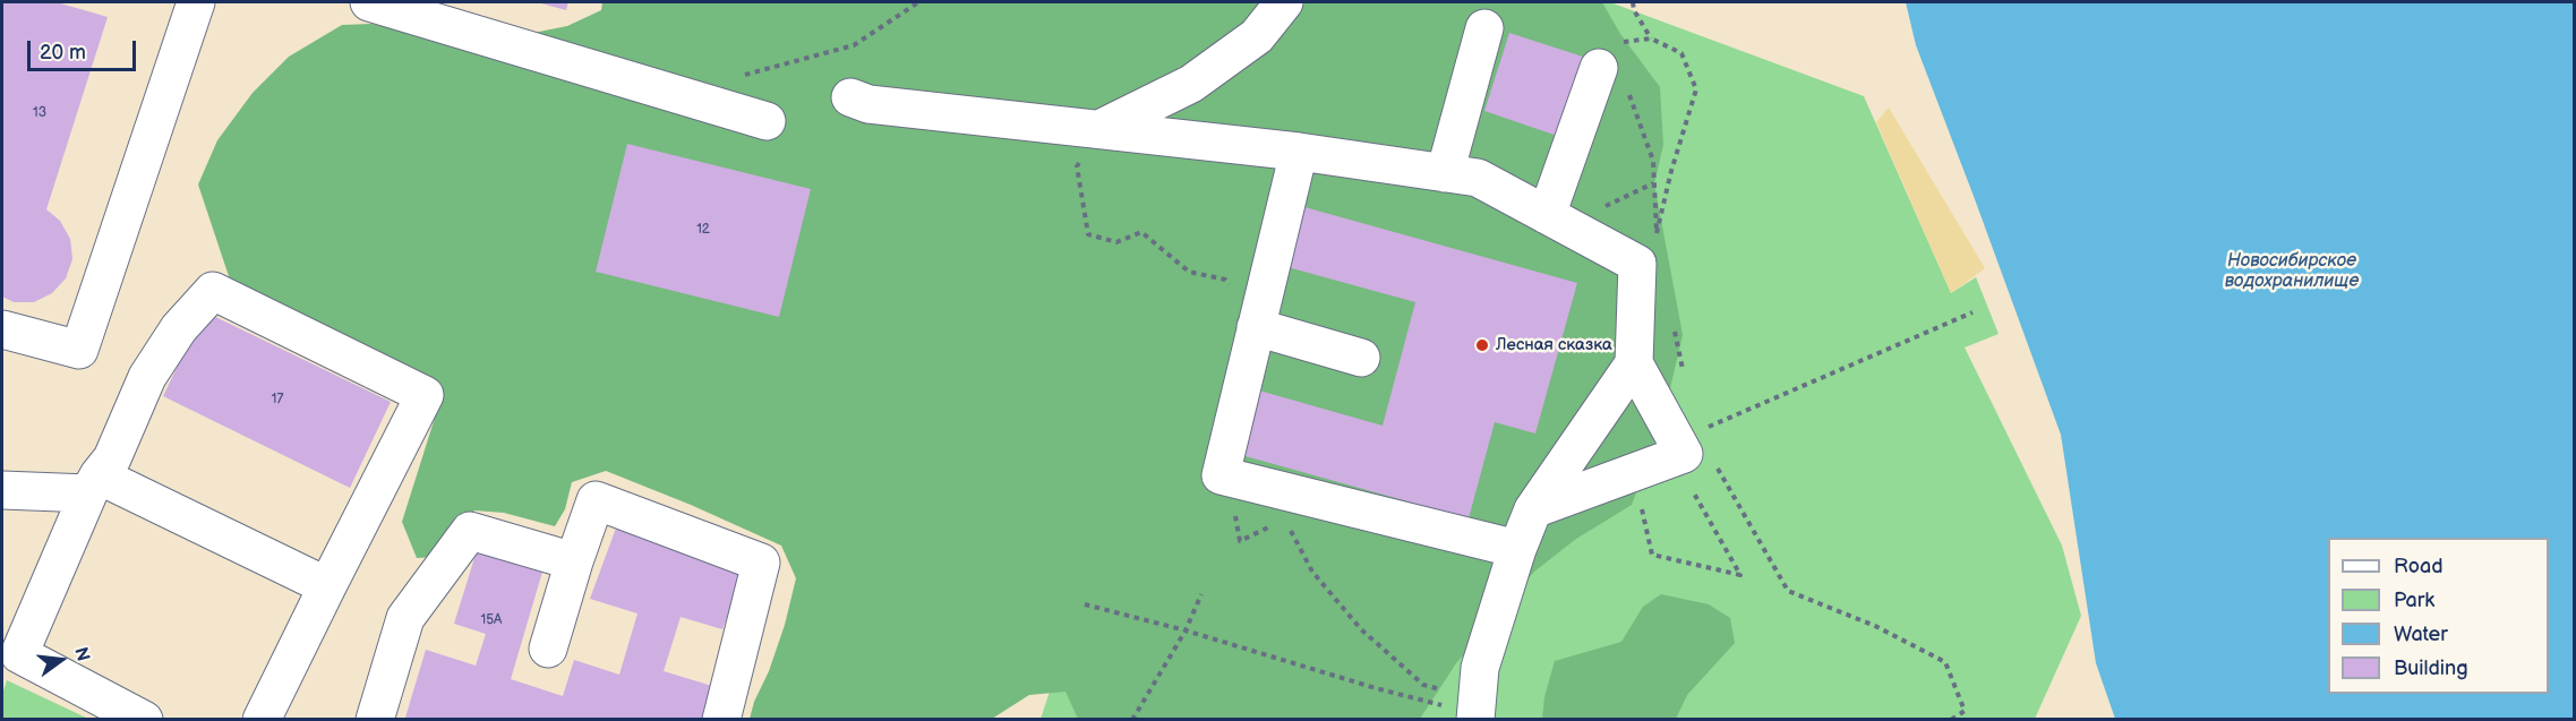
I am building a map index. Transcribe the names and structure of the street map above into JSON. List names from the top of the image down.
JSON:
{
  "water": ["Новосибирское водохранилище"],
  "places": ["Лесная сказка"],
  "house_numbers": [
    "13",
    "12",
    "17",
    "15А"
  ],
  "legend": [
    "Road",
    "Park",
    "Water",
    "Building"
  ],
  "scale_bar": "20 m",
  "north": "right"
}
